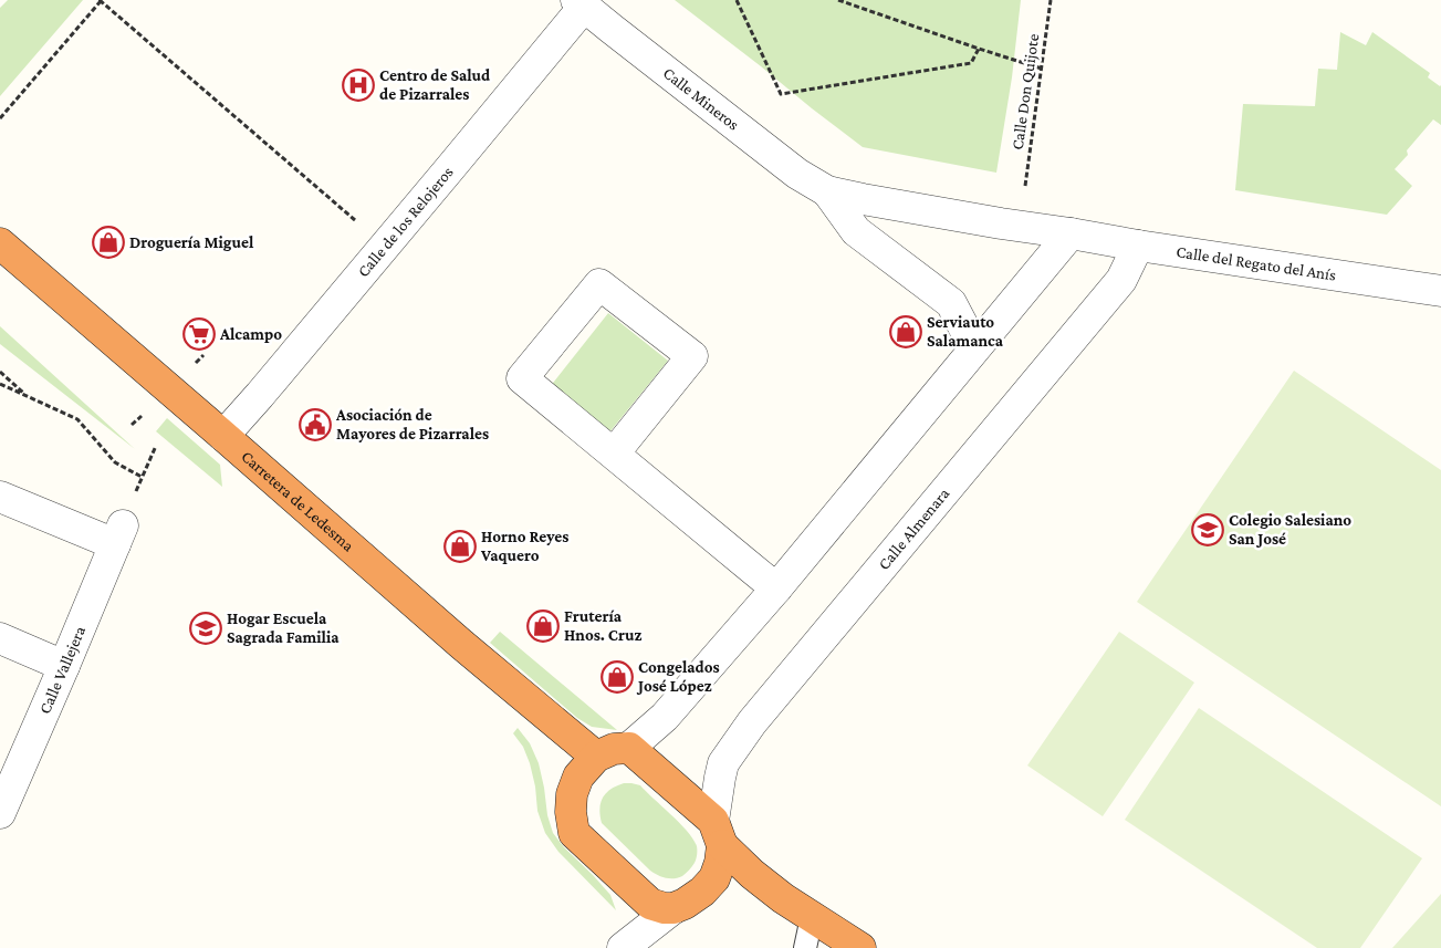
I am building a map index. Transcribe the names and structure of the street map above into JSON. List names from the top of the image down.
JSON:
{
  "streets": {
    "highway": ["Carretera de Ledesma"],
    "street": [
      "Calle Mineros",
      "Calle de los Relojeros",
      "Calle del Regato del Anís",
      "Calle Almenara",
      "Calle Vallejera"
    ],
    "path": ["Calle Don Quijote"]
  },
  "crossings": [
    ["Calle Mineros", "Calle de los Relojeros"],
    ["Calle Mineros", "Calle del Regato del Anís"],
    ["Calle de los Relojeros", "Carretera de Ledesma"],
    ["Calle del Regato del Anís", "Calle Almenara"],
    ["Carretera de Ledesma", "Calle Almenara"]
  ],
  "places": {
    "hospital": ["Centro de Salud de Pizarrales"],
    "shop": [
      "Droguería Miguel",
      "Serviauto Salamanca",
      "Horno Reyes Vaquero",
      "Frutería Hnos. Cruz",
      "Congelados José López"
    ],
    "supermarket": ["Alcampo"],
    "public building": ["Asociación de Mayores de Pizarrales"],
    "school or university": ["Colegio Salesiano San José", "Hogar Escuela Sagrada Familia"]
  }
}
